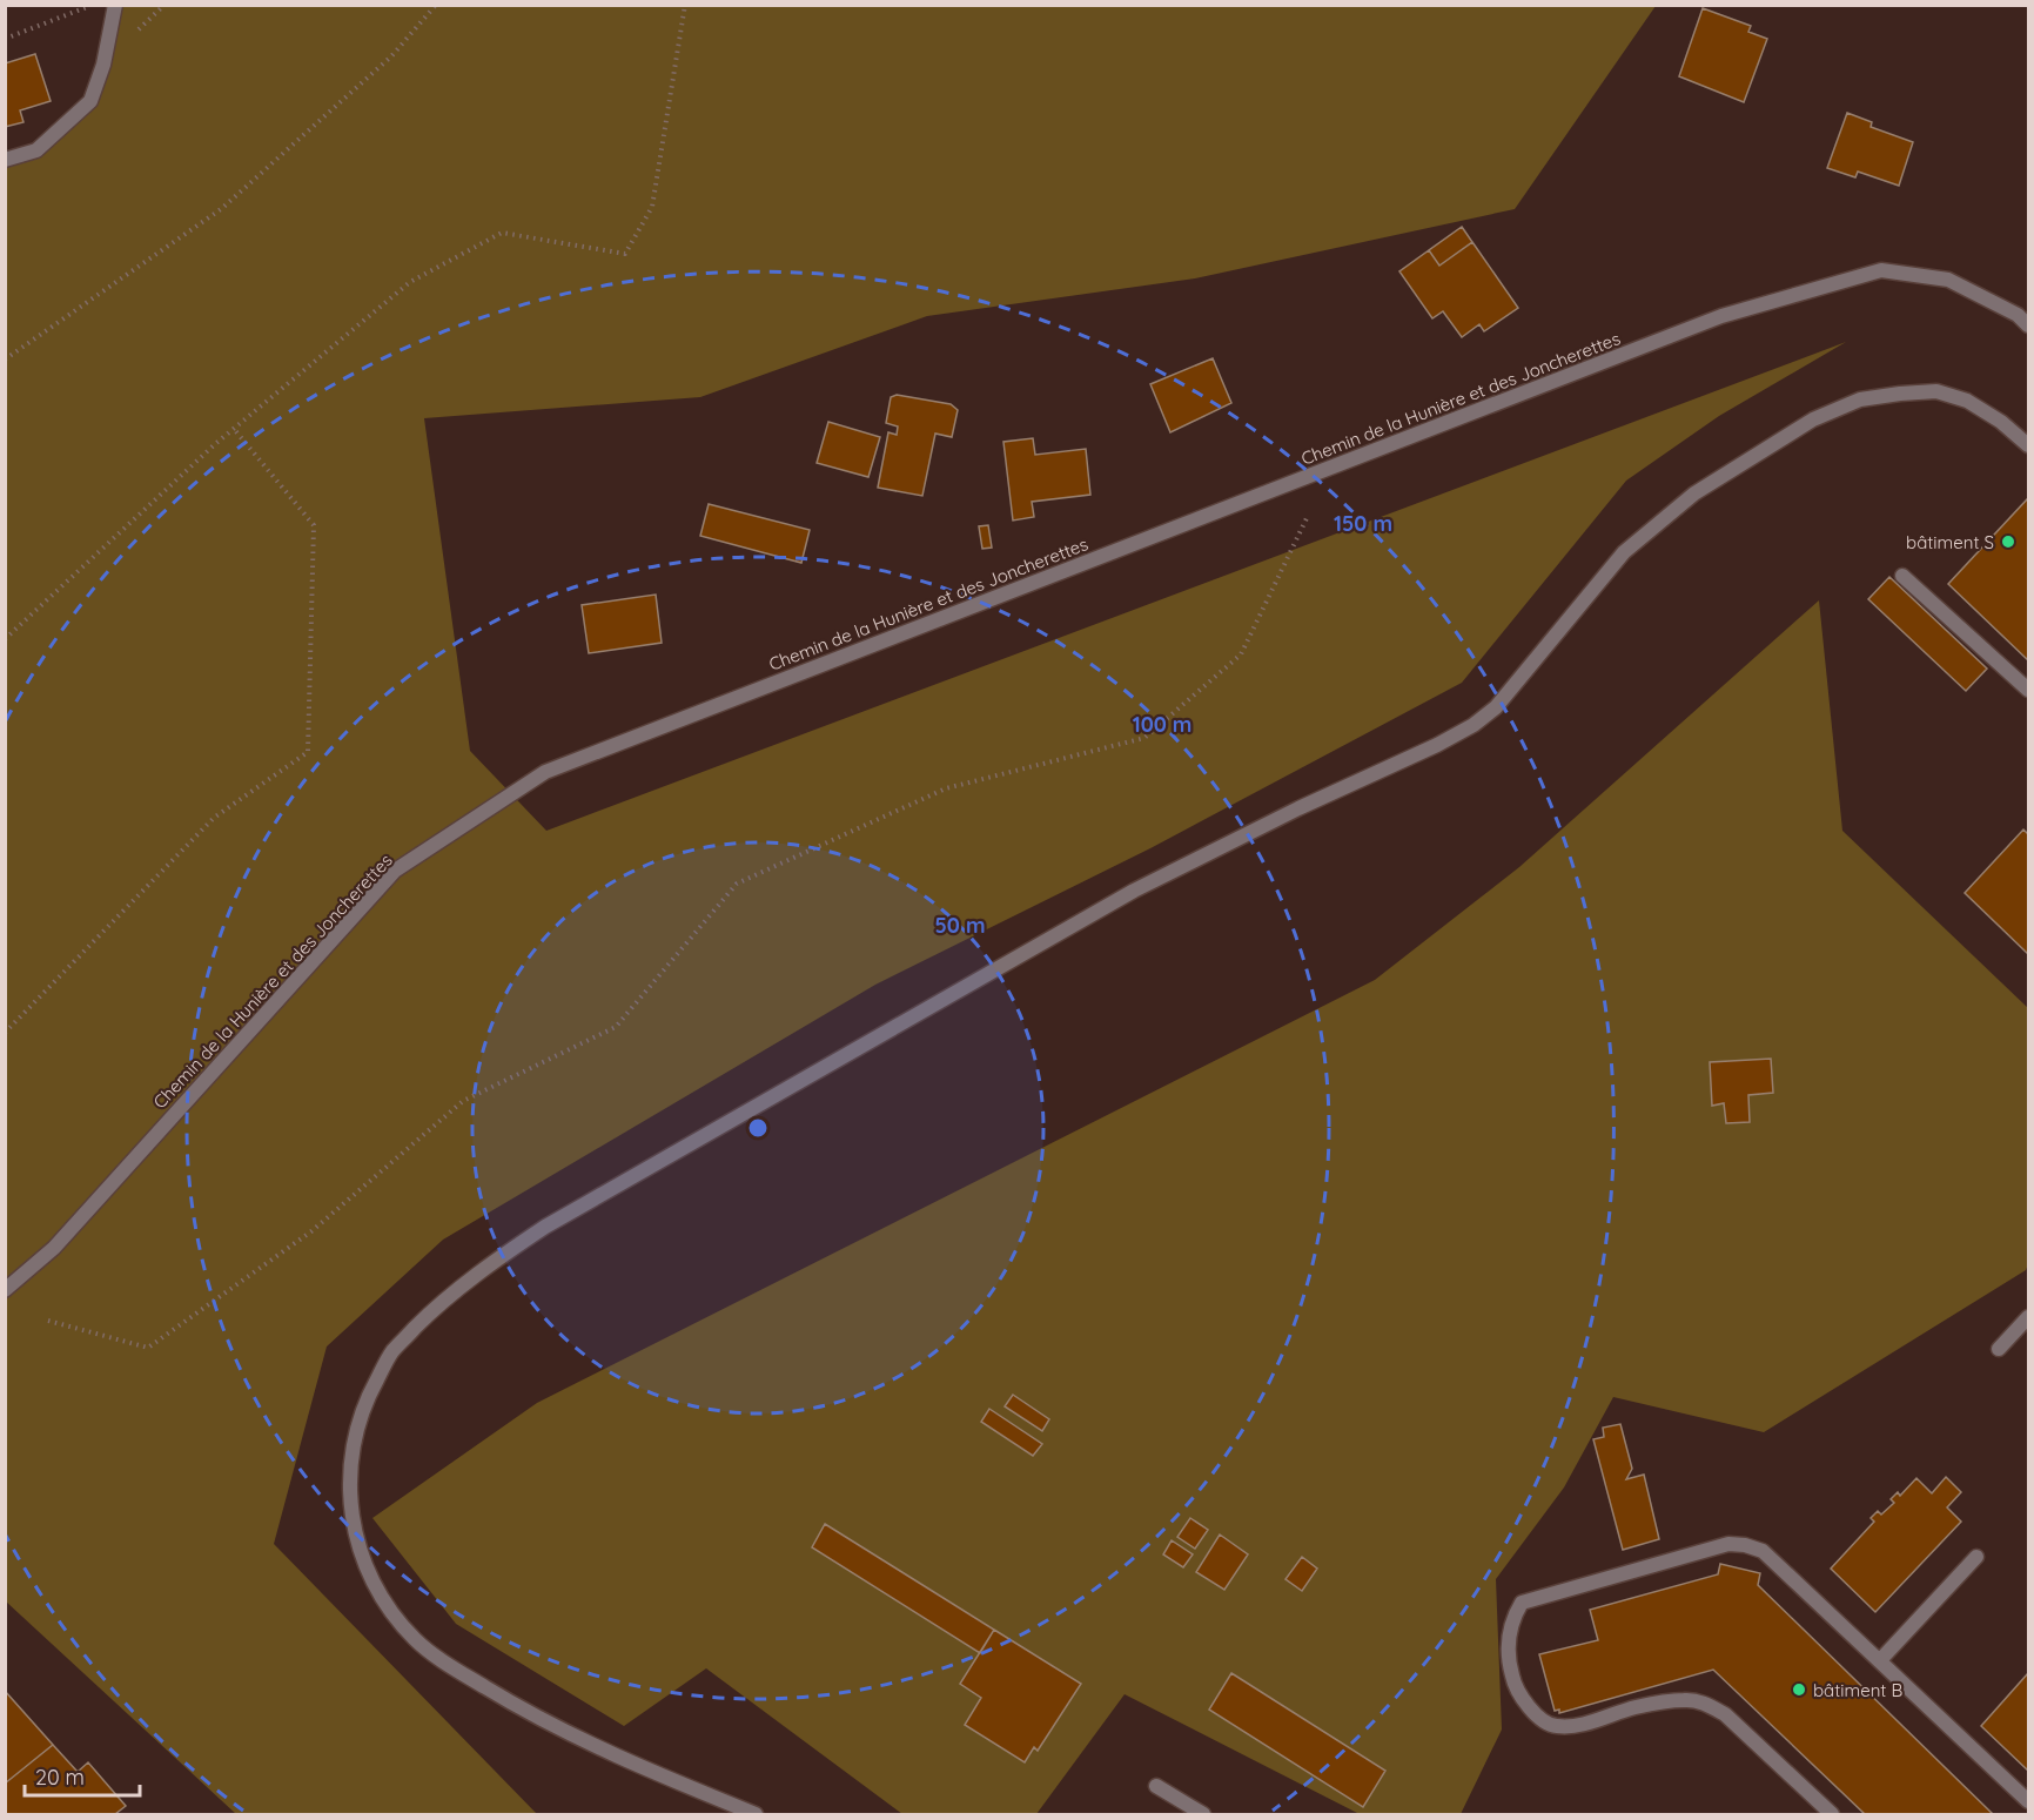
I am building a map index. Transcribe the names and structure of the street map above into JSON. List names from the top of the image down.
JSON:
{
  "streets": {
    "street": ["Chemin de la Hunière et des Joncherettes"]
  },
  "places": ["bâtiment S", "bâtiment B"],
  "scale_bar": "20 m",
  "rings": ["150 m", "100 m", "50 m"]
}
